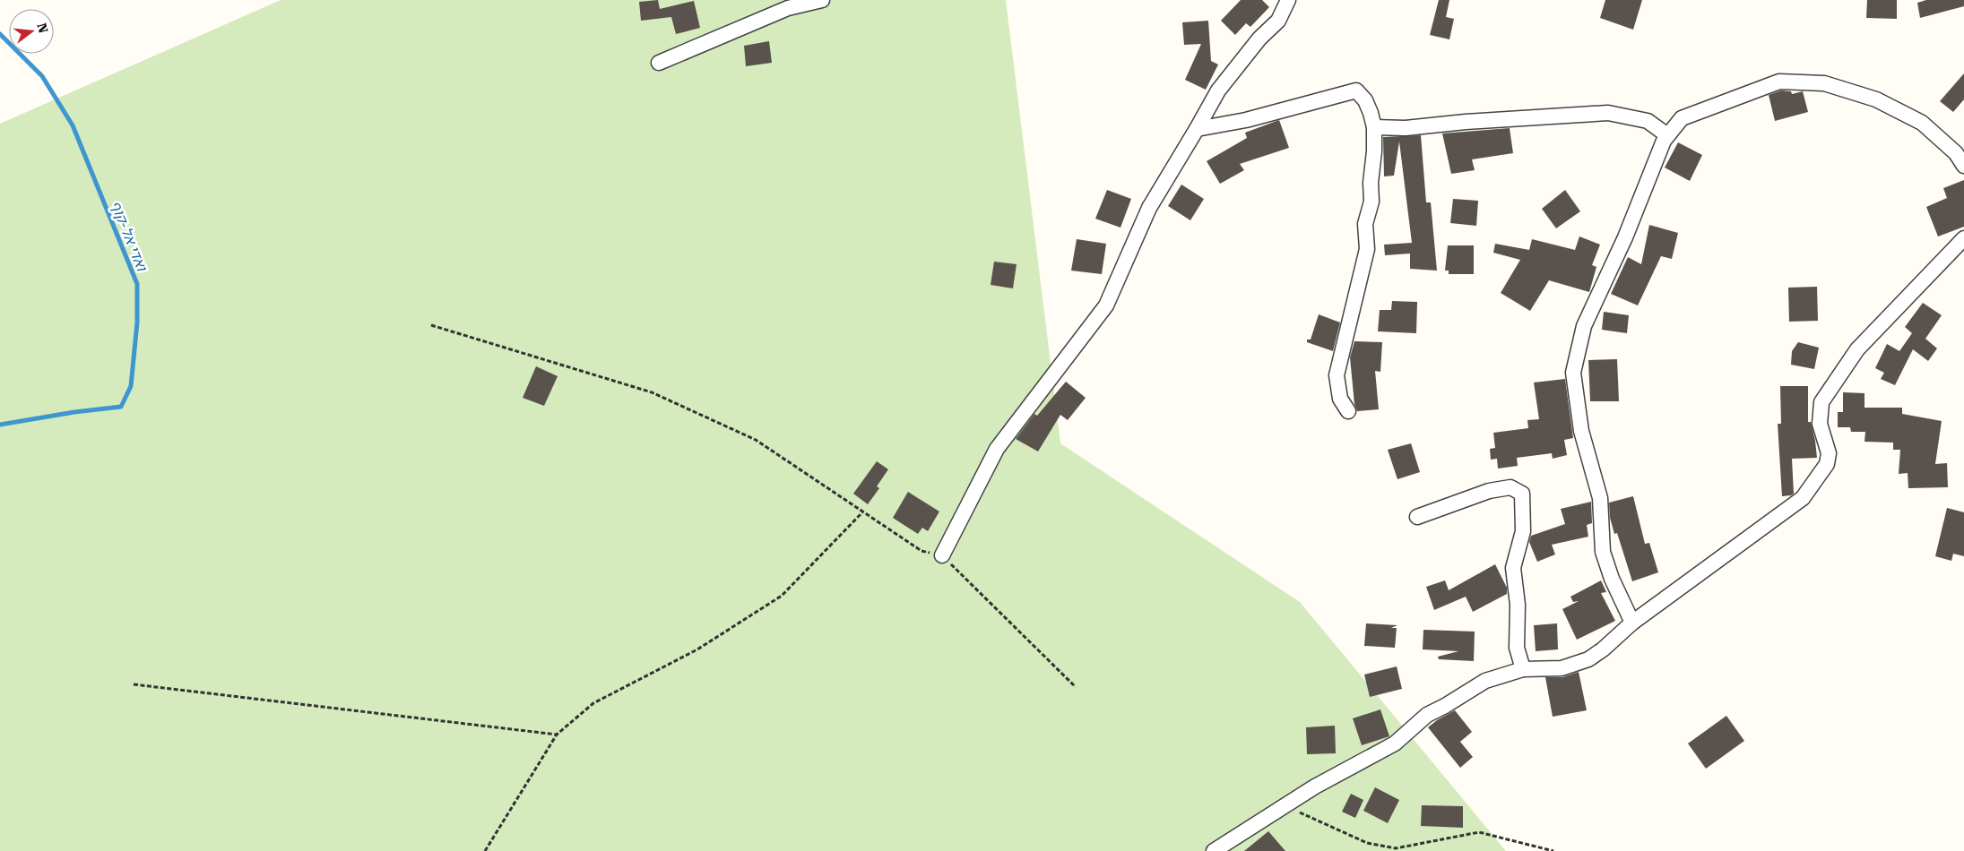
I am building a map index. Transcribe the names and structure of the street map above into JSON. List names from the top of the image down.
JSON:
{
  "water": ["ואדי אל-קוף"],
  "north": "right"
}
